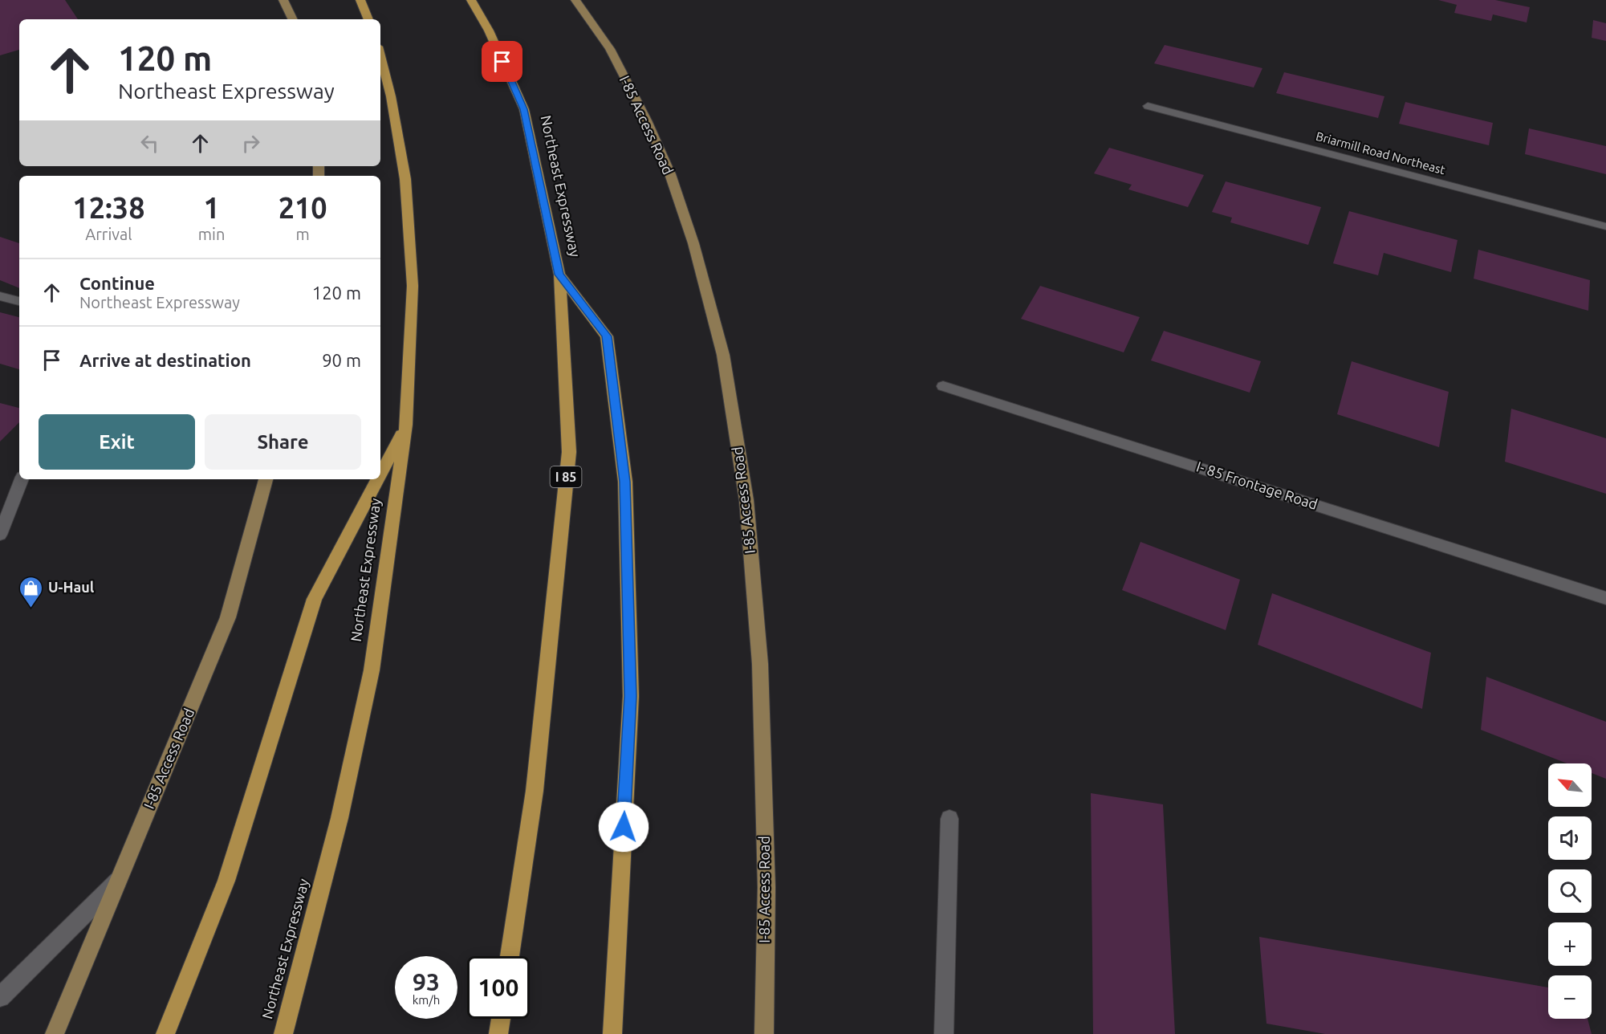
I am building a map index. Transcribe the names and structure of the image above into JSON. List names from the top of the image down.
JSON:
{
  "streets": {
    "highway": ["Northeast Expressway", "I 85"],
    "main road": ["I-85 Access Road"],
    "street": ["Briarmill Road Northeast", "I- 85 Frontage Road"]
  },
  "places": {
    "shop": ["U-Haul"]
  },
  "north": "top left",
  "page": {
    "turn": ["120 m", "Northeast Expressway"],
    "eta": [
      "12:38",
      "Arrival",
      "1",
      "min",
      "210",
      "m"
    ],
    "list": [
      {
        "name": "Continue",
        "note": "Northeast Expressway",
        "value": "120 m"
      },
      {
        "name": "Arrive at destination",
        "value": "90 m"
      }
    ],
    "buttons": ["Exit", "Share"],
    "map_buttons": ["+", "−"],
    "speed": "93 km/h",
    "limit": "100"
  }
}
